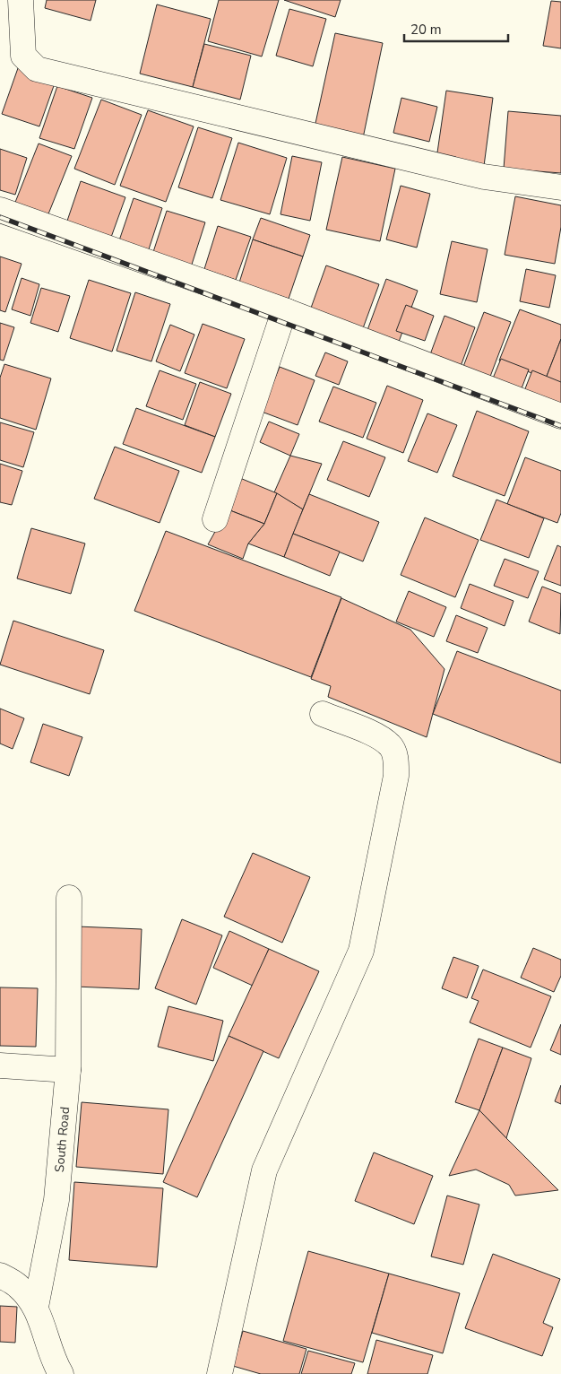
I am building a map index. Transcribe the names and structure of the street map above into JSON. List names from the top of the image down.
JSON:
{
  "streets": {
    "street": ["South Road"]
  },
  "scale_bar": "20 m"
}
